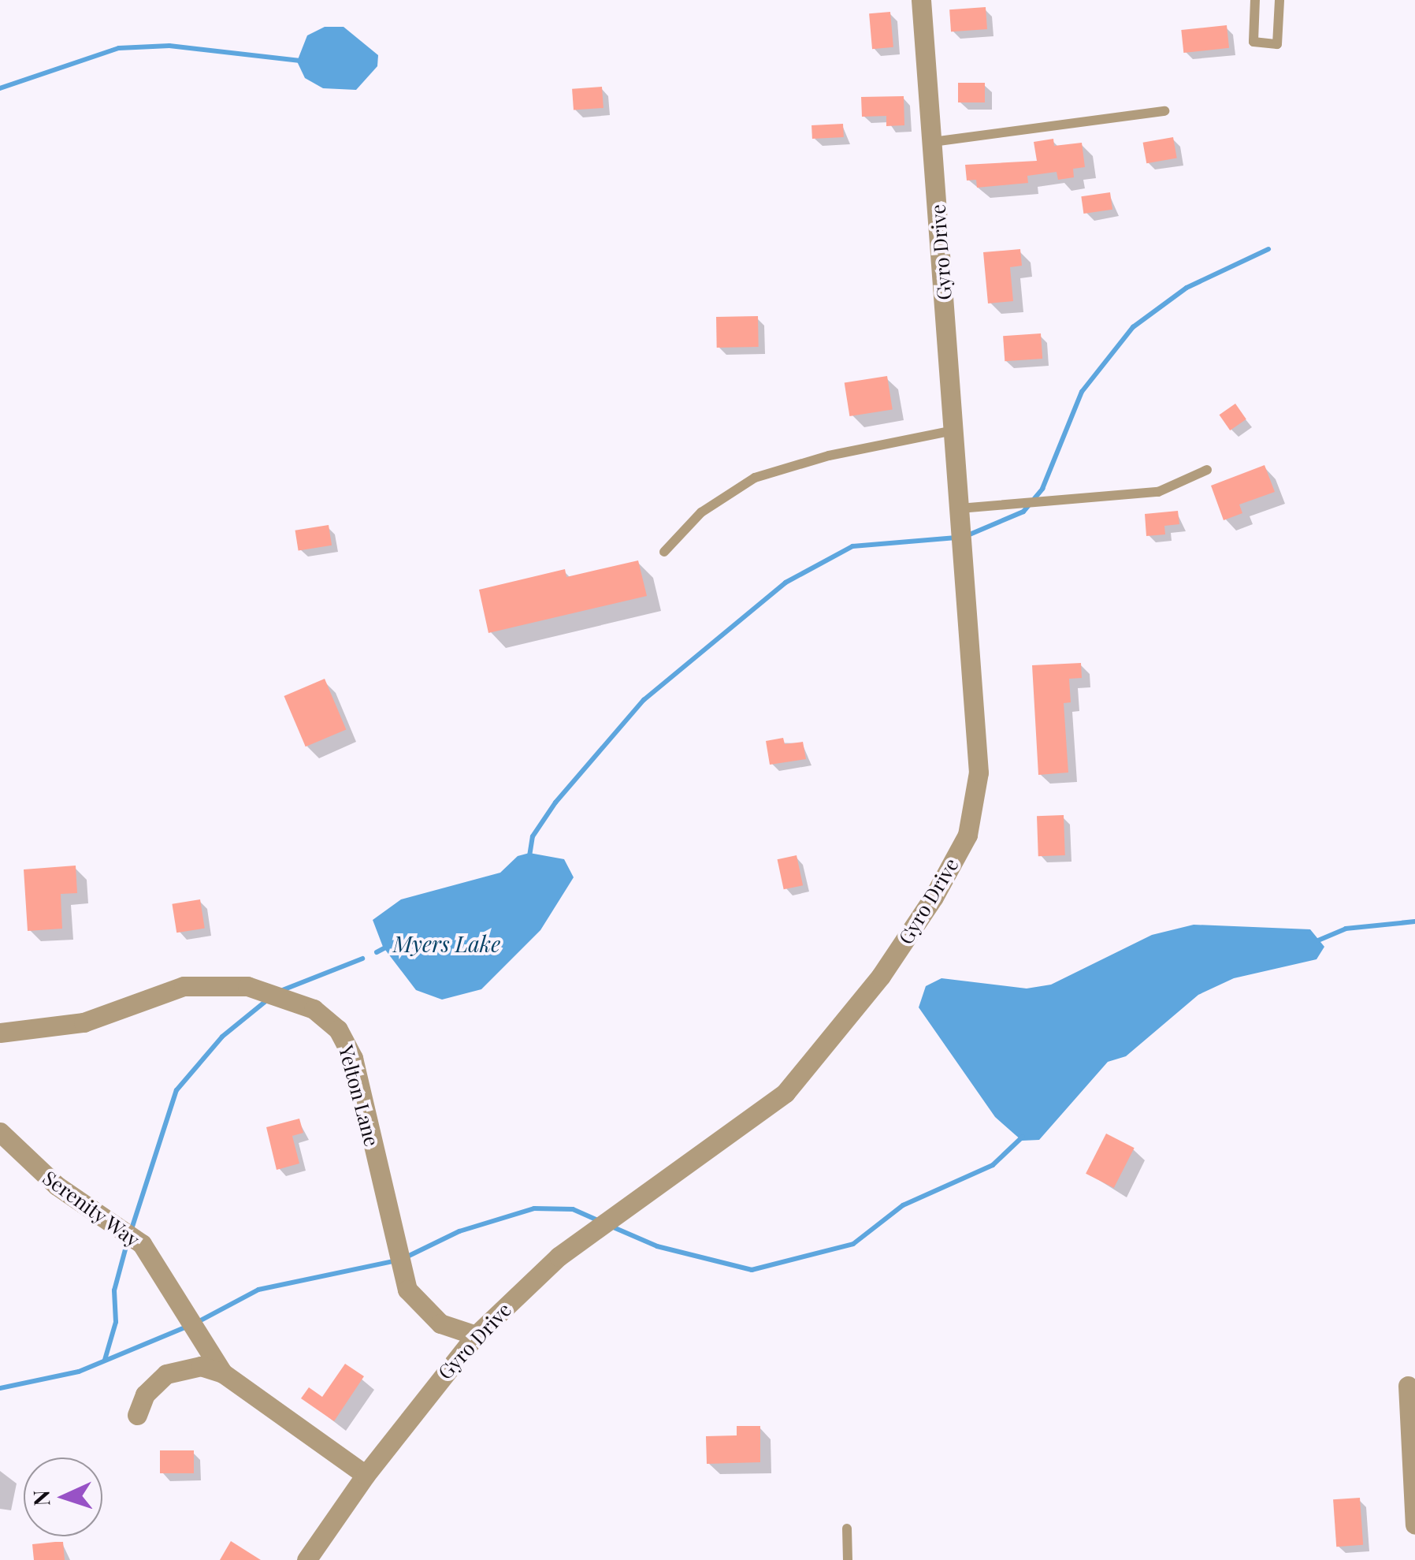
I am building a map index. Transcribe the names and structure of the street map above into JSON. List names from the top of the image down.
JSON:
{
  "streets": {
    "street": ["Gyro Drive", "Yelton Lane", "Serenity Way"]
  },
  "crossings": [
    ["Gyro Drive", "Yelton Lane"],
    ["Gyro Drive", "Serenity Way"]
  ],
  "water": ["Myers Lake"],
  "north": "left"
}
